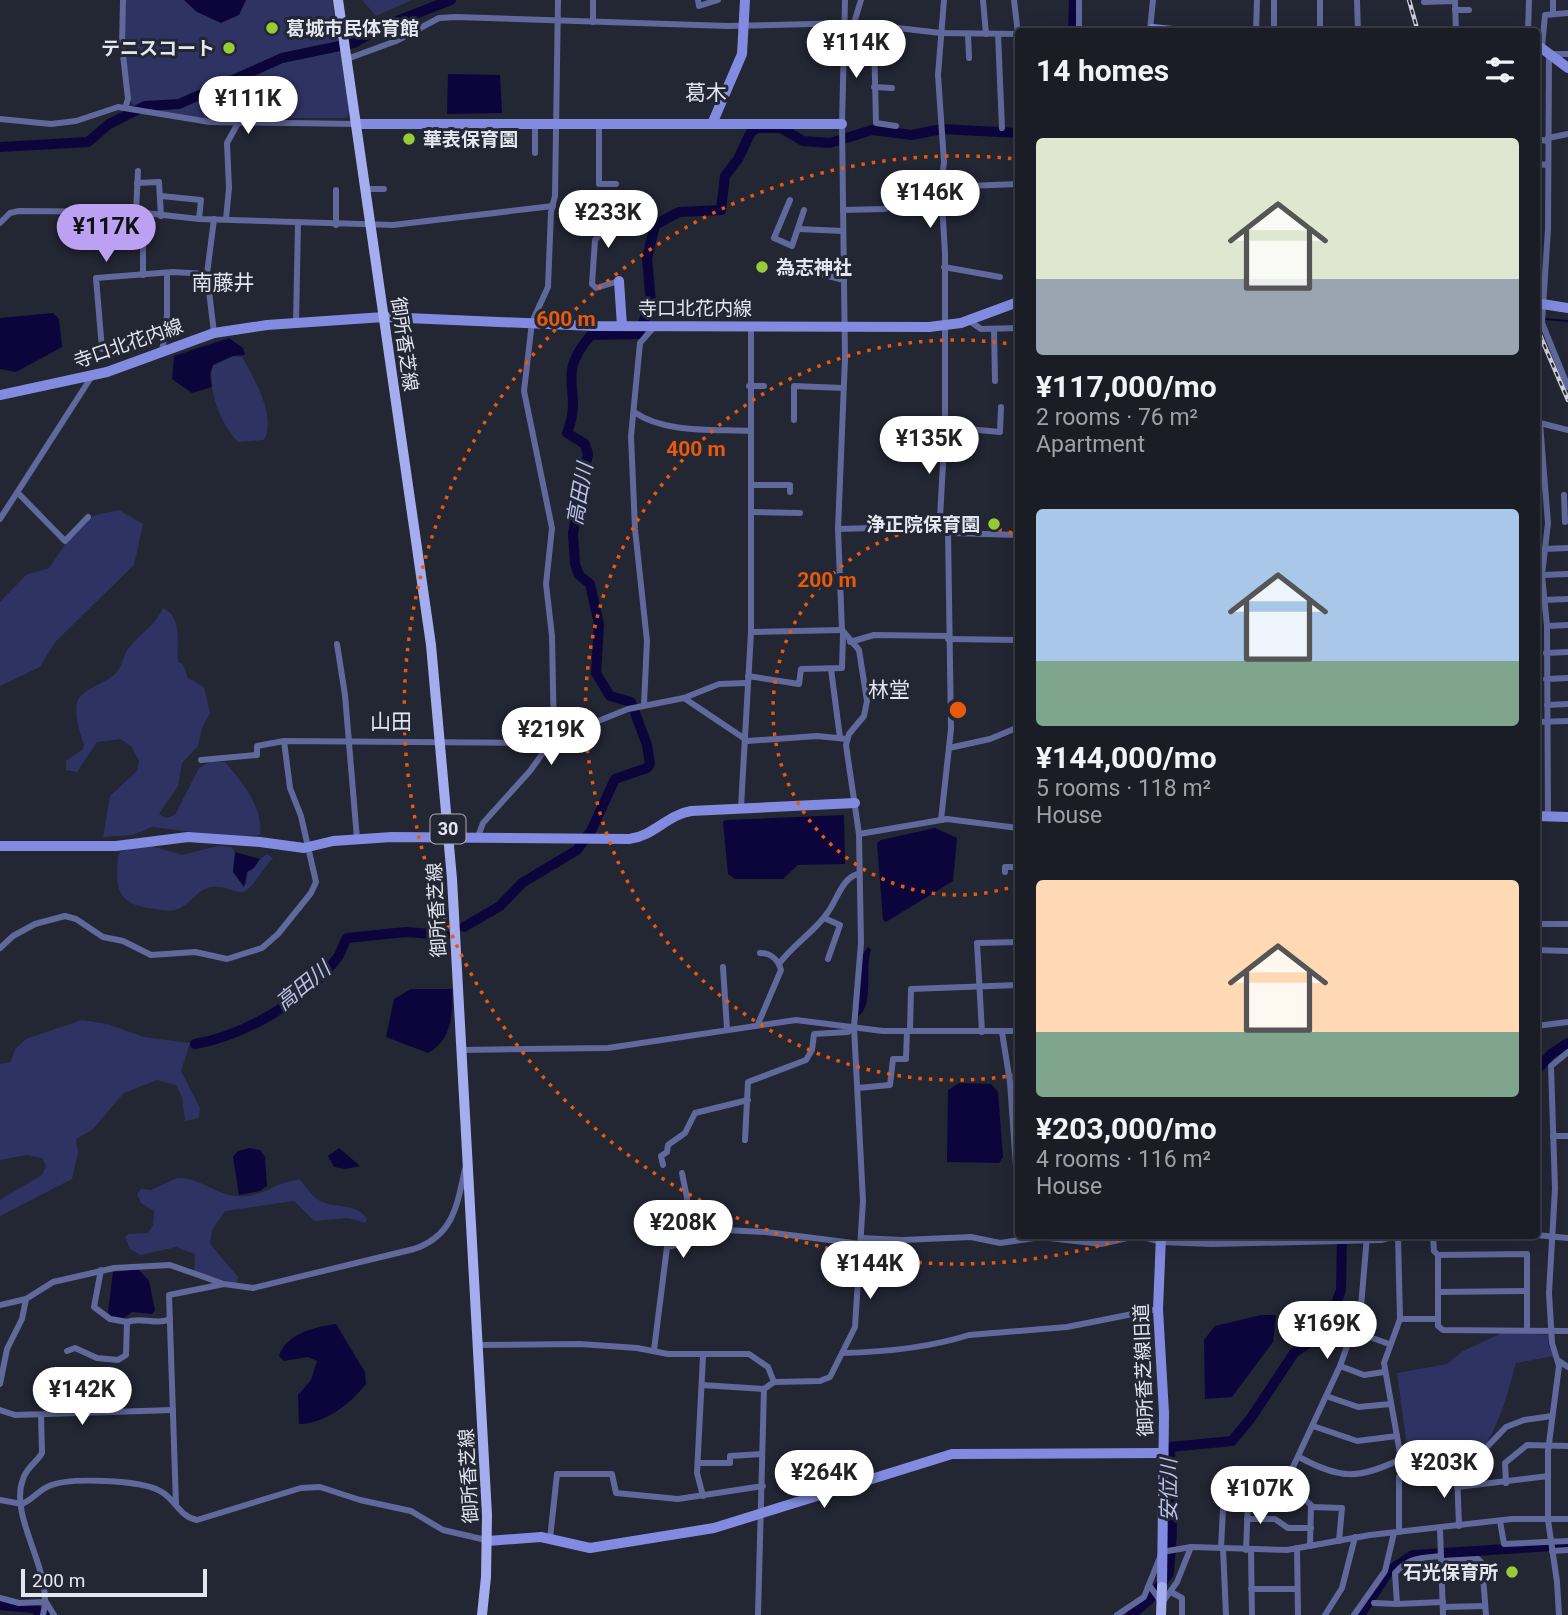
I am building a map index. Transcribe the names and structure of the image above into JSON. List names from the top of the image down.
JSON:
{
  "streets": {
    "main road": ["御所香芝線", "30"],
    "street": ["寺口北花内線", "御所香芝線旧道"]
  },
  "crossings": [
    ["寺口北花内線", "御所香芝線"]
  ],
  "districts": [
    "葛木",
    "南藤井",
    "林堂",
    "山田"
  ],
  "water": ["高田川", "安位川"],
  "places": [
    "葛城市民体育館",
    "テニスコート",
    "華表保育園",
    "為志神社",
    "浄正院保育園",
    "石光保育所"
  ],
  "scale_bar": "200 m",
  "page": {
    "price": [
      "¥114K",
      "¥111K",
      "¥146K",
      "¥233K",
      "¥117K",
      "¥135K",
      "¥219K",
      "¥208K",
      "¥144K",
      "¥169K",
      "¥142K",
      "¥203K",
      "¥264K",
      "¥107K"
    ],
    "heading": "14 homes",
    "list": [
      {
        "name": "¥117,000/mo",
        "note": "2 rooms · 76 m² · Apartment"
      },
      {
        "name": "¥144,000/mo",
        "note": "5 rooms · 118 m² · House"
      },
      {
        "name": "¥203,000/mo",
        "note": "4 rooms · 116 m² · House"
      }
    ],
    "scale": "200 m"
  },
  "rings": ["600 m", "400 m", "200 m"]
}
